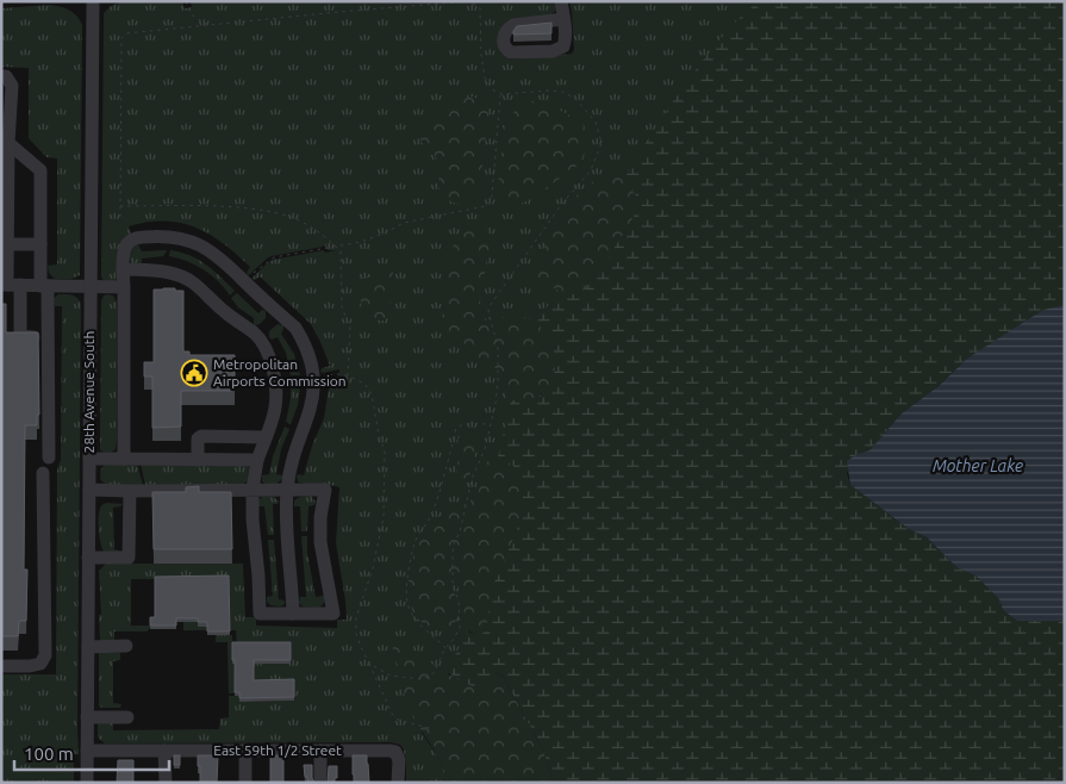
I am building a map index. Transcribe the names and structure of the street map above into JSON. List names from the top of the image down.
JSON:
{
  "streets": {
    "street": ["28th Avenue South", "East 59th 1/2 Street"]
  },
  "crossings": [
    ["28th Avenue South", "East 59th 1/2 Street"]
  ],
  "water": ["Mother Lake"],
  "places": {
    "public building": ["Metropolitan Airports Commission"]
  },
  "scale_bar": "100 m"
}
